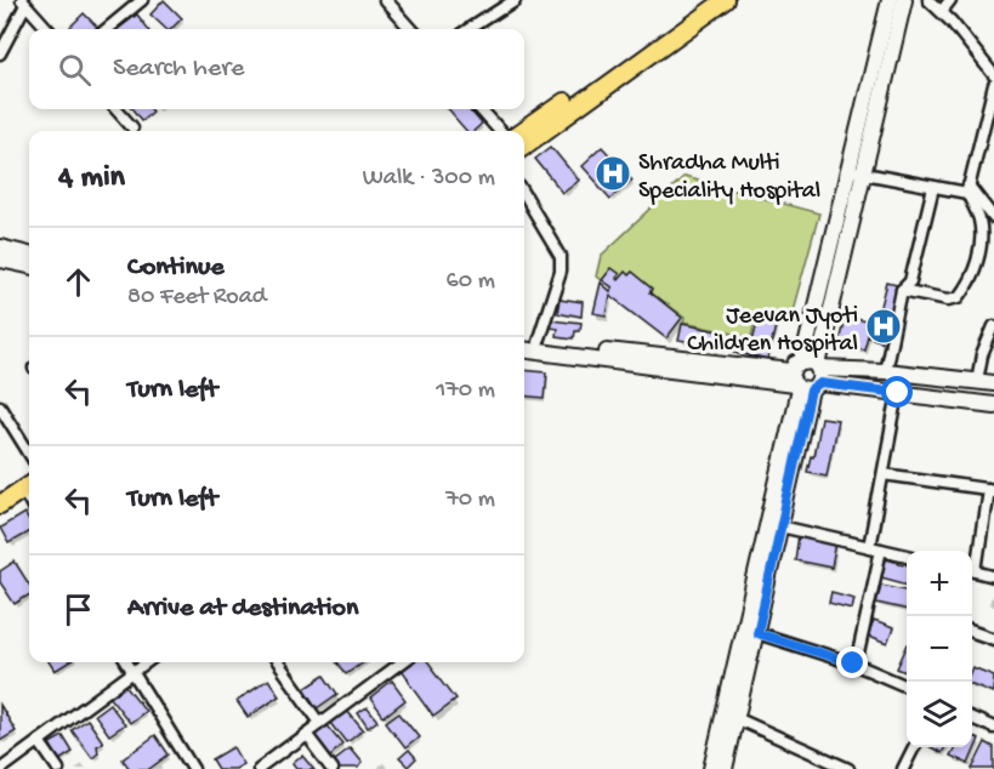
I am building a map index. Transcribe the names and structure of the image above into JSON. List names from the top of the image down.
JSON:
{
  "places": {
    "hospital": ["Shradha Multi Speciality Hospital", "Jeevan Jyoti Children Hospital"]
  },
  "page": {
    "search": "Search here",
    "heading": ["4 min", "Walk · 300 m"],
    "list": [
      ["Continue", "80 Feet Road", "60 m"],
      ["Turn left", "170 m"],
      ["Turn left", "70 m"],
      "Arrive at destination"
    ],
    "map_buttons": ["+", "−"]
  }
}
